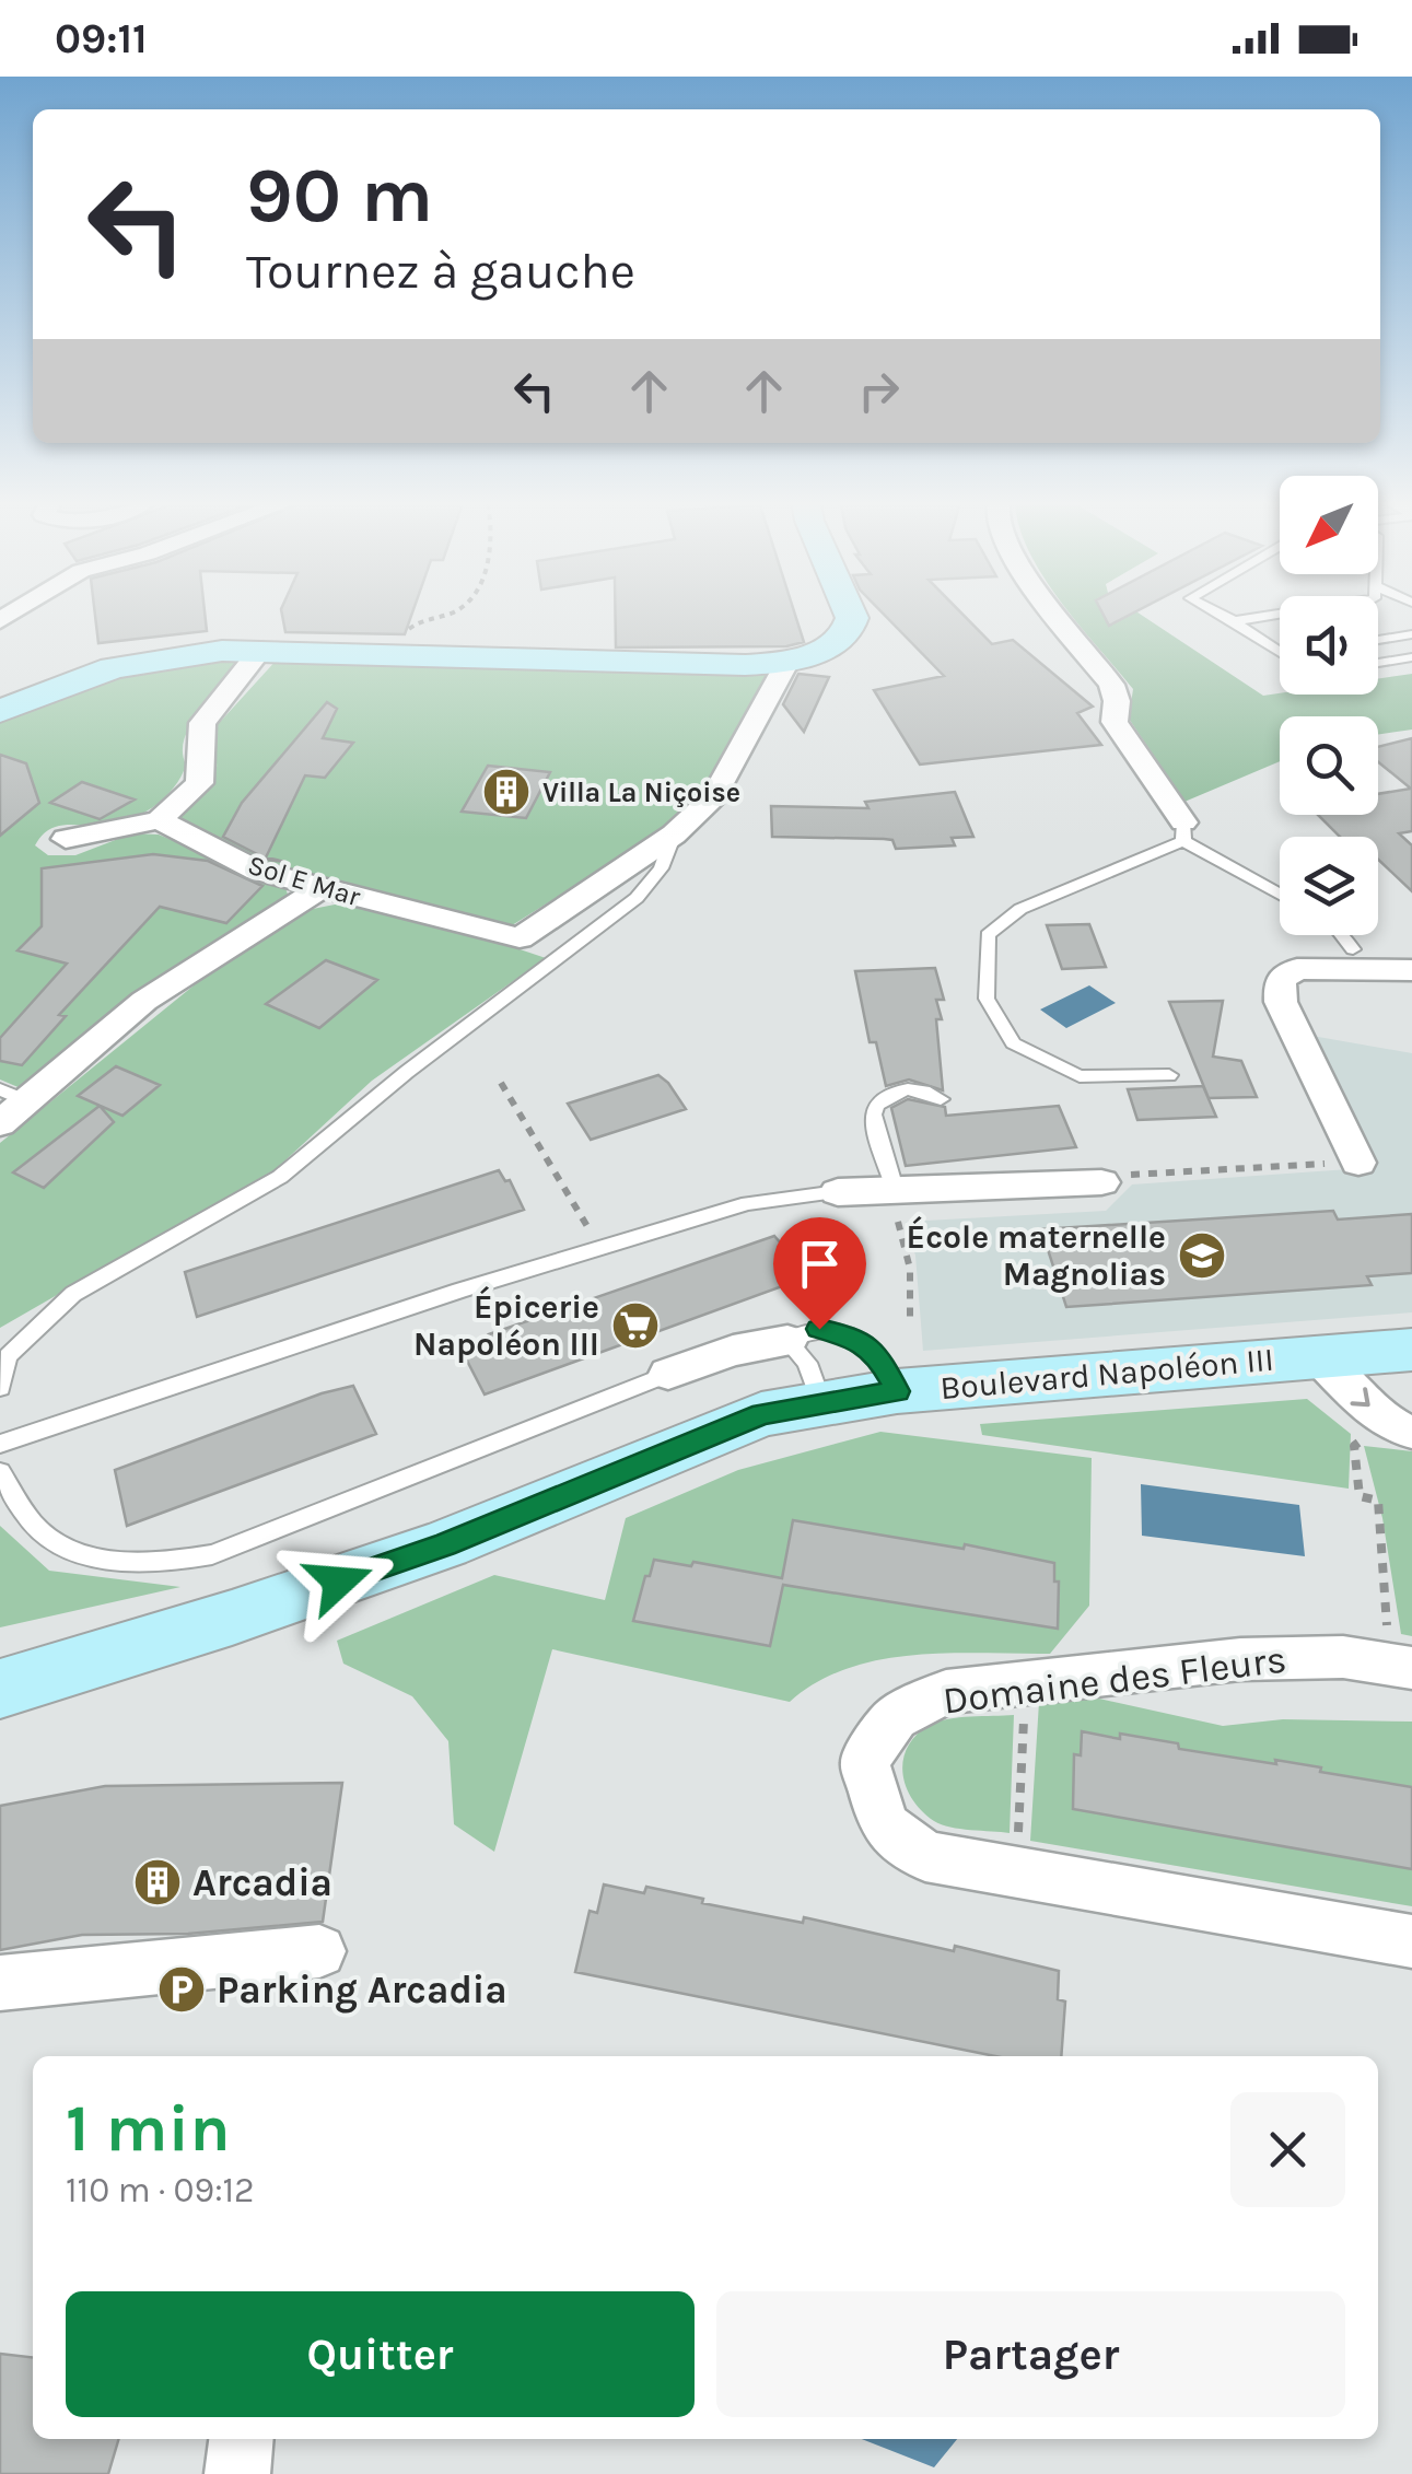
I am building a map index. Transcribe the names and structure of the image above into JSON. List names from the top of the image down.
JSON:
{
  "streets": {
    "street": ["Sol E Mar", "Boulevard Napoléon III", "Domaine des Fleurs"]
  },
  "places": {
    "building": ["Villa La Niçoise", "Arcadia"],
    "school or university": ["École maternelle Magnolias"],
    "supermarket": ["Épicerie Napoléon III"],
    "parking": ["Parking Arcadia"]
  },
  "north": "bottom left",
  "page": {
    "status": "09:11",
    "turn": ["90 m", "Tournez à gauche"],
    "heading": ["1 min", "110 m · 09:12"],
    "buttons": ["Quitter", "Partager"]
  }
}
